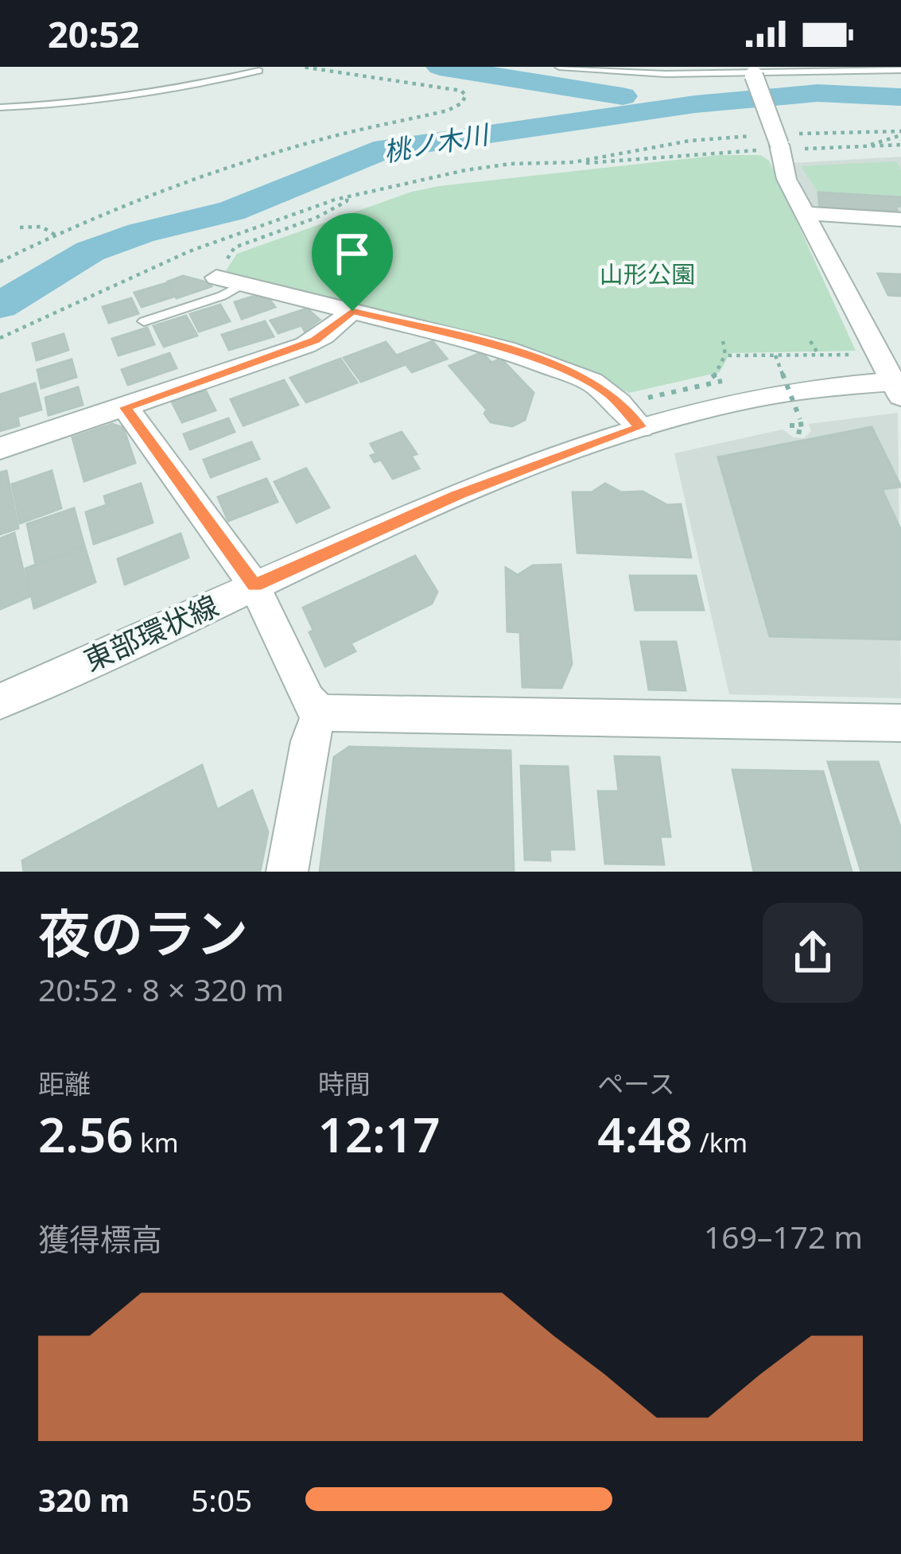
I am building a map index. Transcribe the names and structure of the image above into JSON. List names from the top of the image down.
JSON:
{
  "streets": {
    "street": ["東部環状線"]
  },
  "water": ["桃ノ木川"],
  "parks": ["山形公園"],
  "page": {
    "status": "20:52",
    "heading": ["夜のラン", "20:52 · 8 × 320 m"],
    "stats": [
      ["距離", "2.56 km"],
      ["時間", "12:17"],
      ["ペース", "4:48 /km"]
    ],
    "chart": ["獲得標高", "169–172 m"],
    "list": [
      {
        "name": "320 m",
        "note": "5:05"
      }
    ]
  }
}
